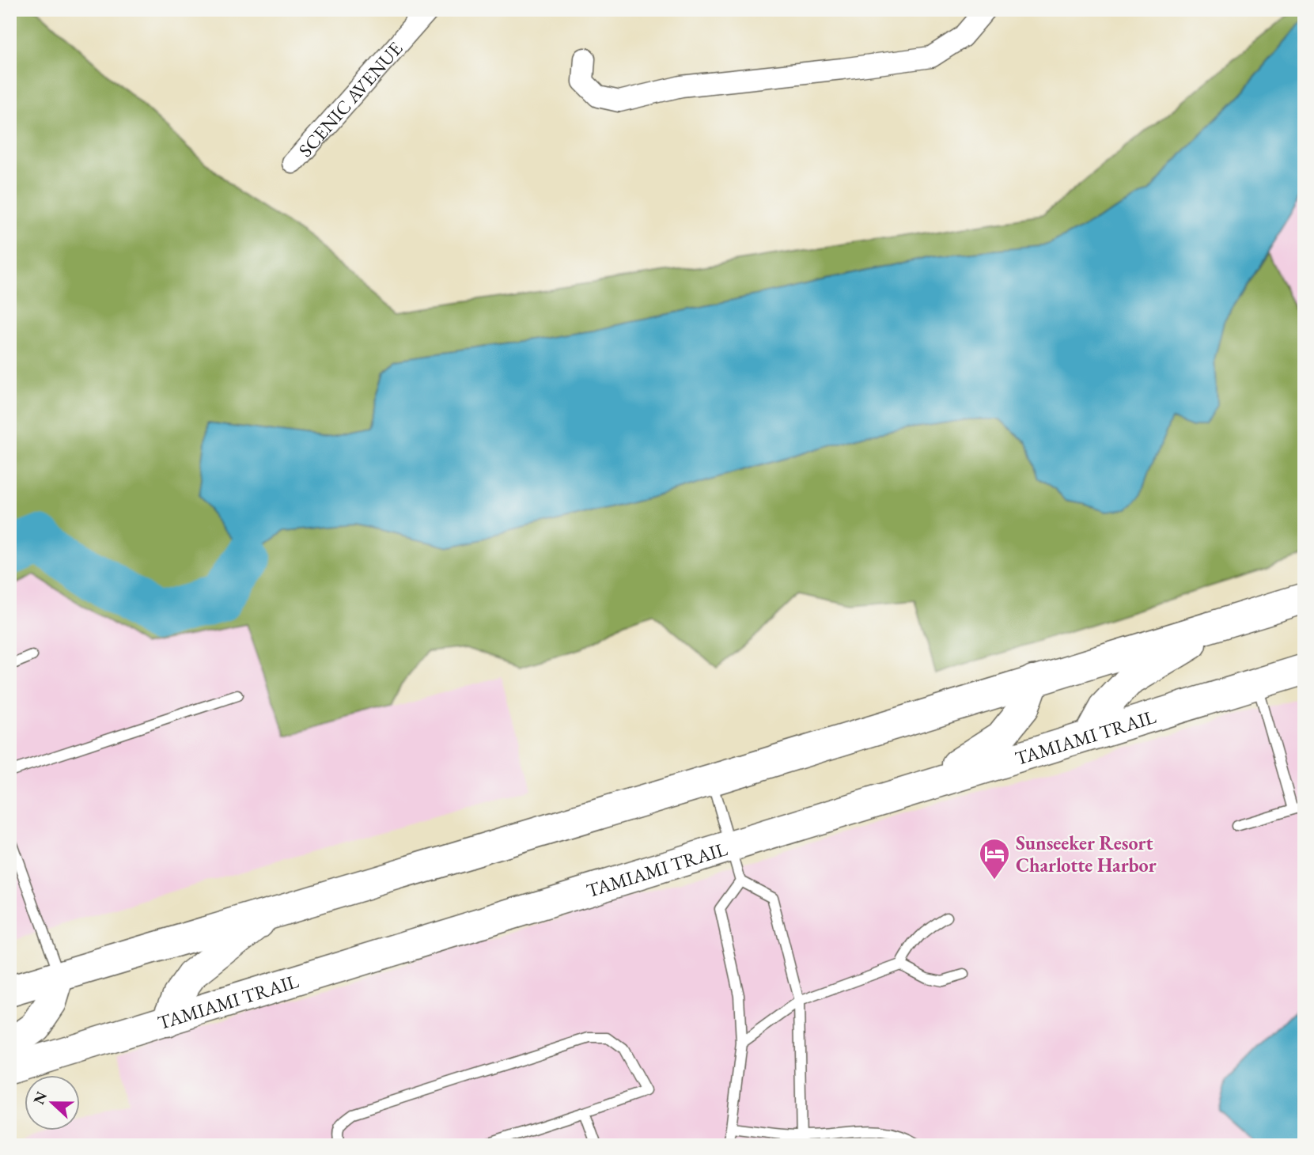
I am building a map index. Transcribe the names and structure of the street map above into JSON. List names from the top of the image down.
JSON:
{
  "streets": {
    "main road": ["TAMIAMI TRAIL"],
    "street": ["SCENIC AVENUE"]
  },
  "places": {
    "hotel": ["Sunseeker Resort Charlotte Harbor"]
  },
  "north": "left"
}
